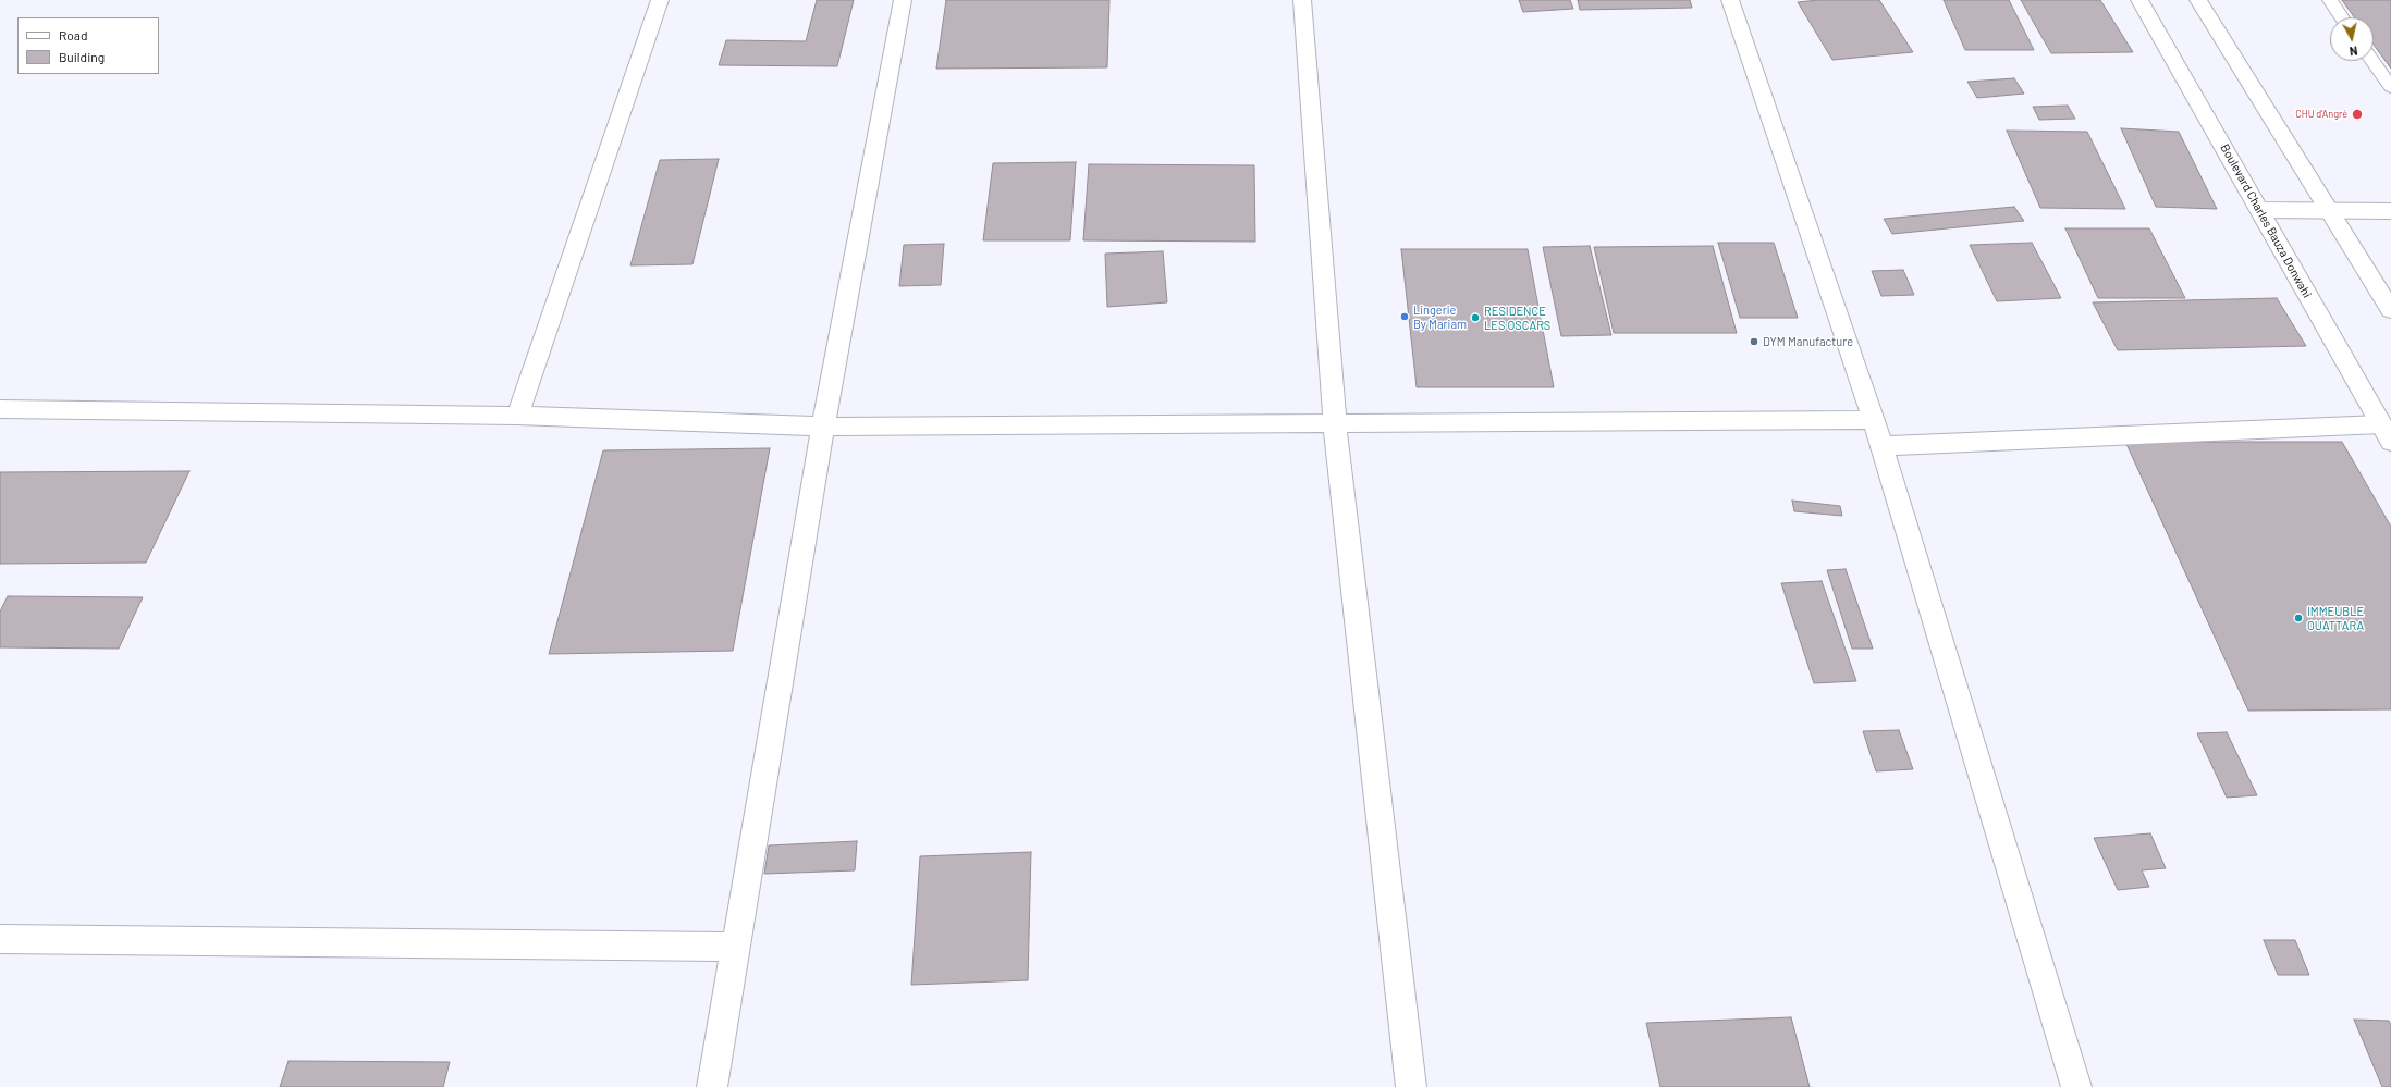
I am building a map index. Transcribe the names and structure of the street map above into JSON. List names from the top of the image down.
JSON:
{
  "streets": {
    "street": ["Boulevard Charles Bauza Donwahi"]
  },
  "places": [
    "CHU d'Angré",
    "Lingerie By Mariam",
    "RESIDENCE LES OSCARS",
    "DYM Manufacture",
    "IMMEUBLE OUATTARA"
  ],
  "legend": ["Road", "Building"],
  "north": "bottom"
}
